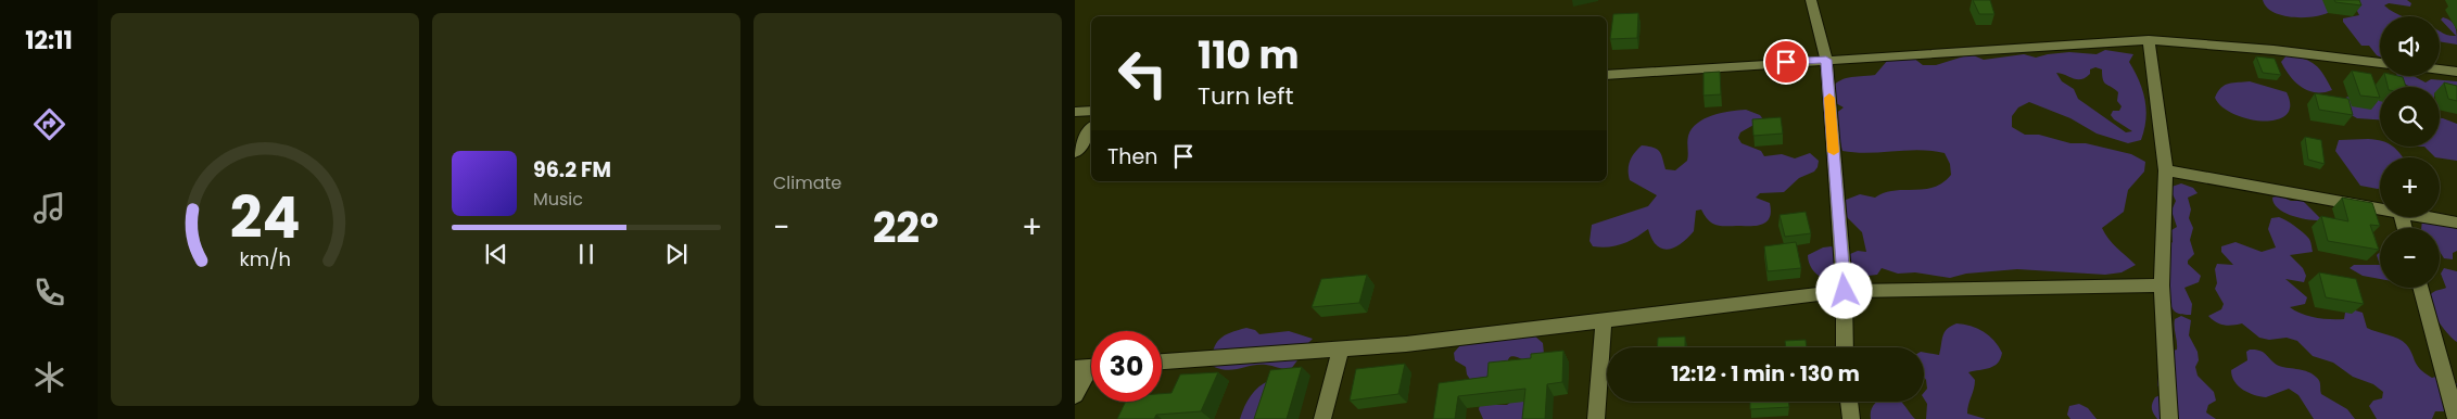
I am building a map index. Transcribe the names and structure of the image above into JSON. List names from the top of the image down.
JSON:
{
  "page": {
    "tabs": "12:11",
    "tile": "Climate",
    "map_buttons": ["+", "−"],
    "turn": ["110 m", "Turn left"],
    "then": "Then",
    "song": ["96.2 FM", "Music"],
    "heat": ["−", "22°", "+"],
    "limit": "30",
    "trip": "12:12 · 1 min · 130 m",
    "gauge": ["24", "km/h"]
  }
}
